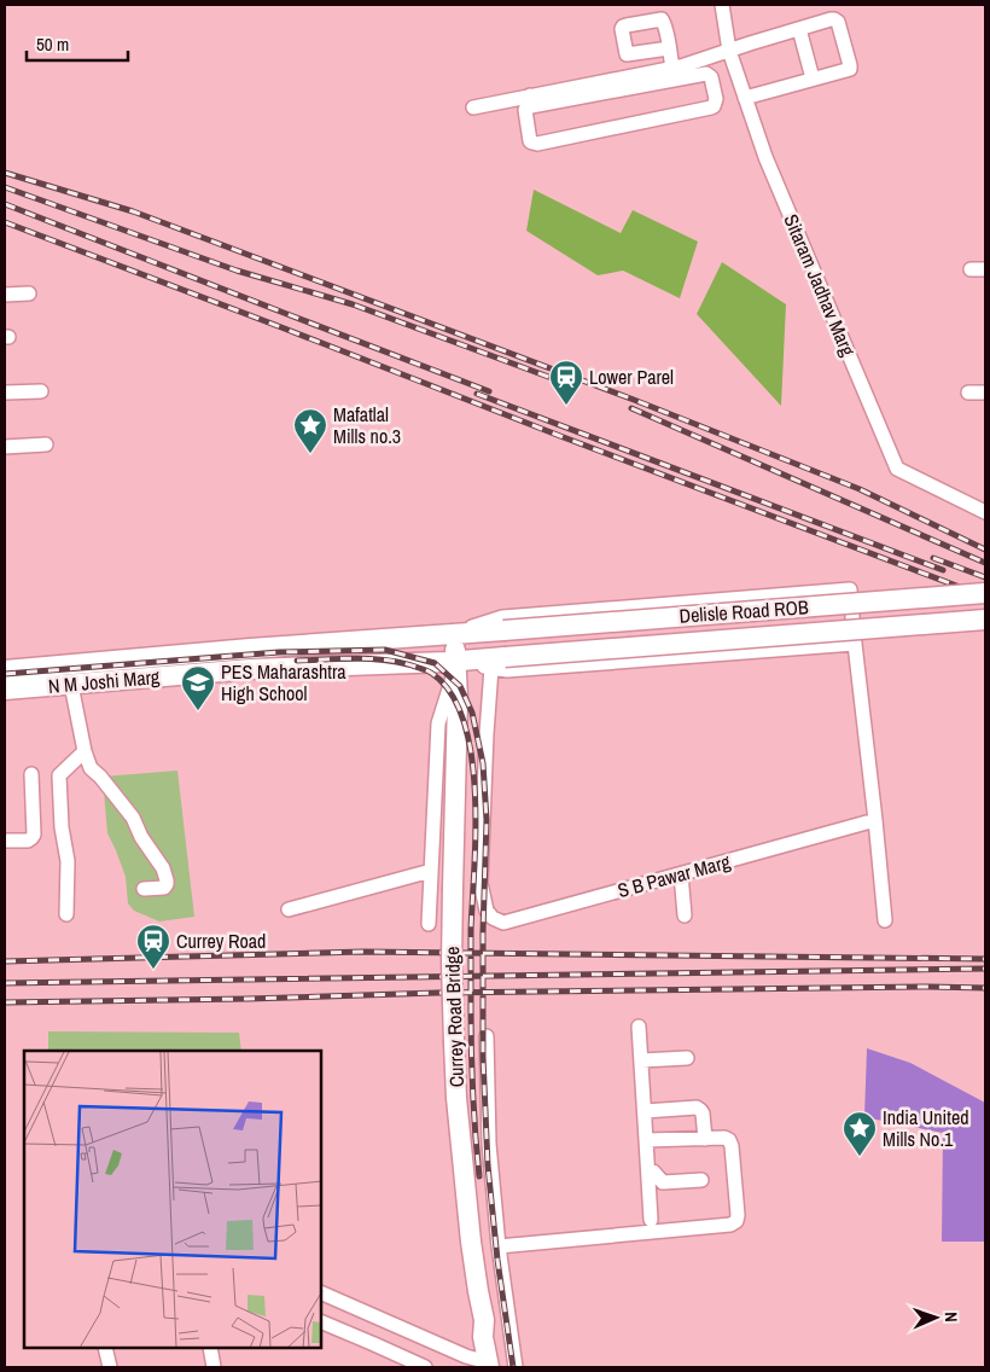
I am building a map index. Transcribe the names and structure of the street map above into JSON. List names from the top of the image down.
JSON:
{
  "streets": {
    "main road": ["Delisle Road ROB", "N M Joshi Marg", "Currey Road Bridge"],
    "street": ["Sitaram Jadhav Marg", "S B Pawar Marg"]
  },
  "crossings": [
    ["Delisle Road ROB", "N M Joshi Marg"],
    ["Delisle Road ROB", "S B Pawar Marg"],
    ["Delisle Road ROB", "Currey Road Bridge"],
    ["N M Joshi Marg", "Currey Road Bridge"]
  ],
  "places": {
    "station": ["Lower Parel", "Currey Road"],
    "place": ["Mafatlal Mills no.3", "India United Mills No.1"],
    "school or university": ["PES Maharashtra High School"]
  },
  "scale_bar": "50 m",
  "north": "right"
}
